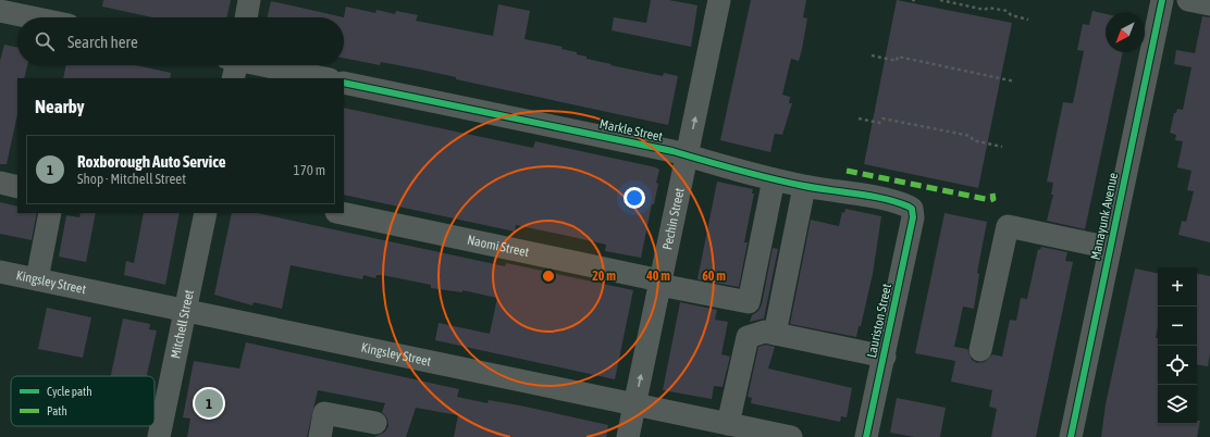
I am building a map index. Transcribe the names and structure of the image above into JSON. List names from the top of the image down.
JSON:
{
  "streets": {
    "street": [
      "Markle Street",
      "Manayunk Avenue",
      "Pechin Street",
      "Naomi Street",
      "Kingsley Street",
      "Lauriston Street",
      "Mitchell Street"
    ]
  },
  "crossings": [
    ["Markle Street", "Pechin Street"],
    ["Markle Street", "Lauriston Street"],
    ["Pechin Street", "Naomi Street"],
    ["Pechin Street", "Kingsley Street"],
    ["Kingsley Street", "Mitchell Street"]
  ],
  "legend": ["Cycle path", "Path"],
  "north": "bottom left",
  "page": {
    "search": "Search here",
    "heading": "Nearby",
    "list": [
      {
        "mark": "1",
        "name": "Roxborough Auto Service",
        "note": "Shop · Mitchell Street",
        "value": "170 m"
      }
    ],
    "map_buttons": ["+", "−"],
    "pins": "1"
  },
  "rings": ["20 m", "40 m", "60 m"]
}
